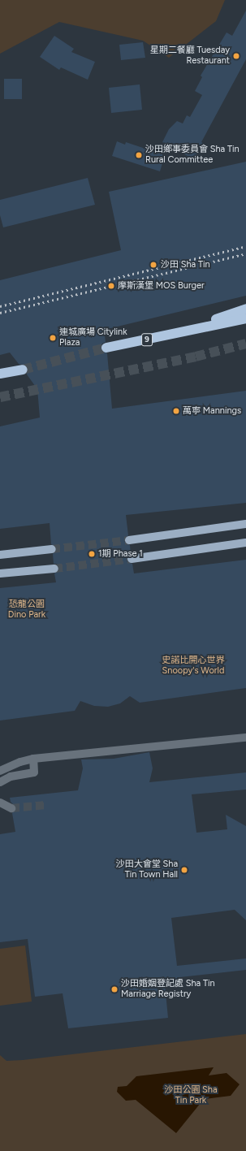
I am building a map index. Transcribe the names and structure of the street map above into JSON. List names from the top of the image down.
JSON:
{
  "streets": {
    "highway": ["9"]
  },
  "parks": ["恐龍公園 Dino Park", "史諾比開心世界 Snoopy's World", "沙田公園 Sha Tin Park"],
  "places": [
    "星期二餐廳 Tuesday Restaurant",
    "沙田鄉事委員會 Sha Tin Rural Committee",
    "沙田 Sha Tin",
    "摩斯漢堡 MOS Burger",
    "連城廣場 Citylink Plaza",
    "萬寧 Mannings",
    "1期 Phase 1",
    "沙田大會堂 Sha Tin Town Hall",
    "沙田婚姻登記處 Sha Tin Marriage Registry"
  ]
}
